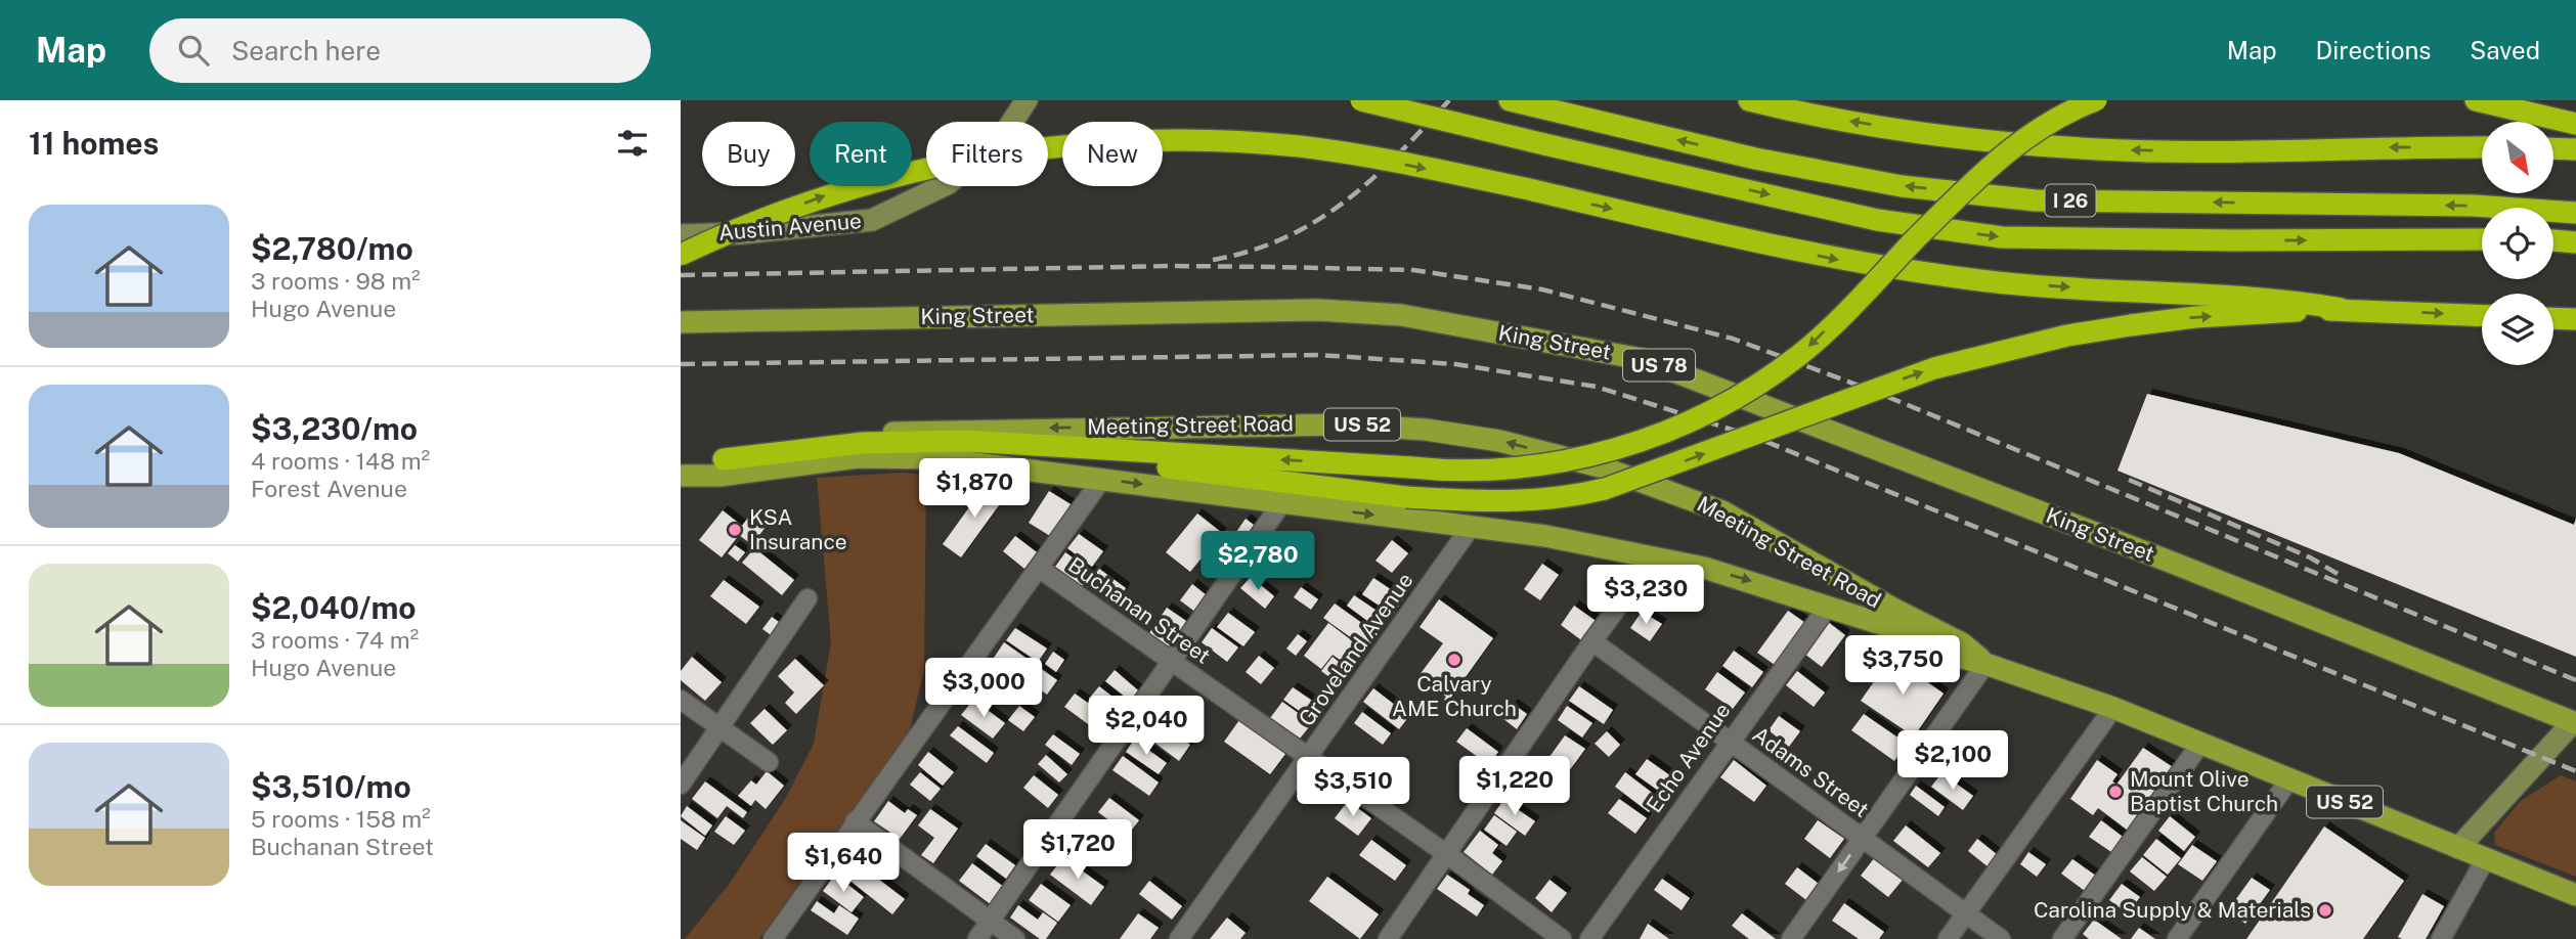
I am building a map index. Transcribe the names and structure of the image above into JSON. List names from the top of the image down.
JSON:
{
  "streets": {
    "highway": ["I 26"],
    "main road": [
      "King Street",
      "US 78",
      "US 52",
      "Meeting Street Road"
    ],
    "street": [
      "Austin Avenue",
      "Buchanan Street",
      "Groveland Avenue",
      "Echo Avenue",
      "Adams Street"
    ]
  },
  "crossings": [
    ["Meeting Street Road", "Groveland Avenue"],
    ["Meeting Street Road", "Echo Avenue"],
    ["Buchanan Street", "Groveland Avenue"],
    ["Echo Avenue", "Adams Street"]
  ],
  "places": [
    "KSA Insurance",
    "Calvary AME Church",
    "Mount Olive Baptist Church",
    "Carolina Supply & Materials"
  ],
  "north": "bottom right",
  "page": {
    "header": "Map",
    "search": "Search here",
    "nav": ["Map", "Directions", "Saved"],
    "heading": "11 homes",
    "chip": [
      "Buy",
      "Rent",
      "Filters",
      "New"
    ],
    "list": [
      {
        "name": "$2,780/mo",
        "note": "3 rooms · 98 m² · Hugo Avenue"
      },
      {
        "name": "$3,230/mo",
        "note": "4 rooms · 148 m² · Forest Avenue"
      },
      {
        "name": "$2,040/mo",
        "note": "3 rooms · 74 m² · Hugo Avenue"
      },
      {
        "name": "$3,510/mo",
        "note": "5 rooms · 158 m² · Buchanan Street"
      }
    ],
    "price": [
      "$1,870",
      "$2,780",
      "$3,230",
      "$3,750",
      "$3,000",
      "$2,040",
      "$2,100",
      "$1,220",
      "$3,510",
      "$1,720",
      "$1,640"
    ]
  }
}
